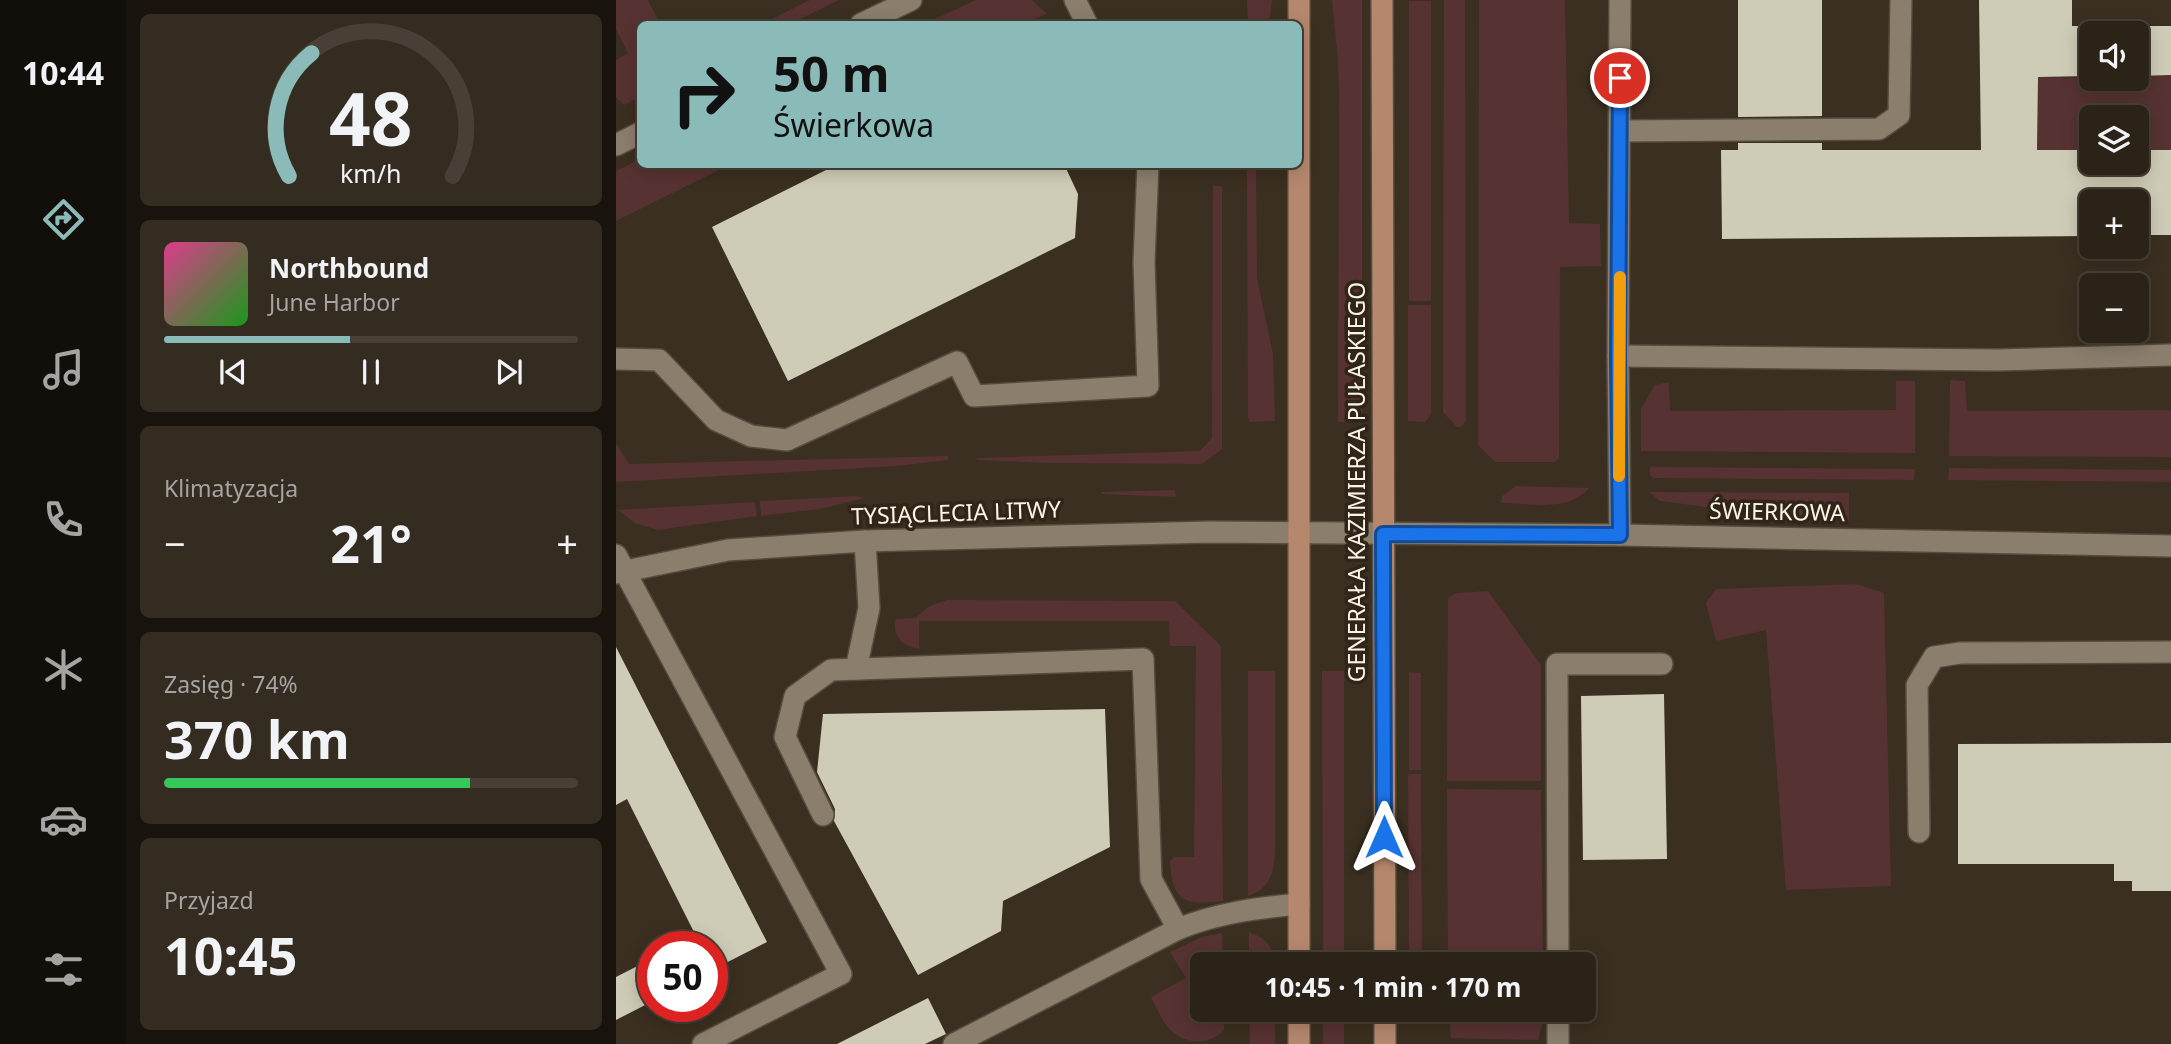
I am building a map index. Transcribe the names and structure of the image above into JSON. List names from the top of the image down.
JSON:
{
  "streets": {
    "main road": ["GENERAŁA KAZIMIERZA PUŁASKIEGO"],
    "street": ["ŚWIERKOWA", "TYSIĄCLECIA LITWY"]
  },
  "crossings": [
    ["GENERAŁA KAZIMIERZA PUŁASKIEGO", "ŚWIERKOWA"],
    ["GENERAŁA KAZIMIERZA PUŁASKIEGO", "TYSIĄCLECIA LITWY"],
    ["ŚWIERKOWA", "TYSIĄCLECIA LITWY"]
  ],
  "page": {
    "tabs": "10:44",
    "map_buttons": ["+", "−"],
    "turn": ["50 m", "Świerkowa"],
    "song": ["Northbound", "June Harbor"],
    "tile": [
      "Klimatyzacja",
      ["Zasięg · 74%", "370 km"],
      ["Przyjazd", "10:45"]
    ],
    "heat": ["−", "21°", "+"],
    "limit": "50",
    "trip": "10:45 · 1 min · 170 m",
    "gauge": ["48", "km/h"]
  }
}
